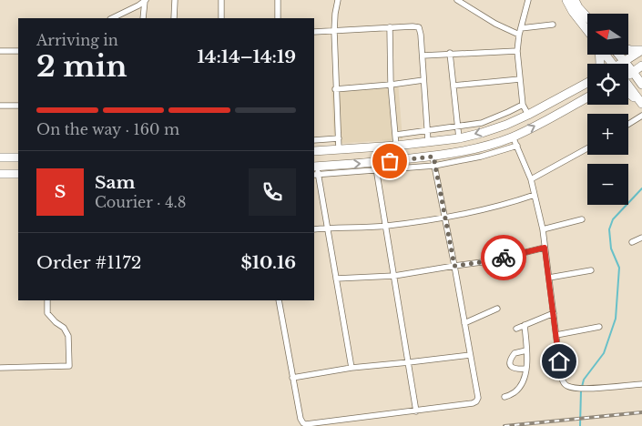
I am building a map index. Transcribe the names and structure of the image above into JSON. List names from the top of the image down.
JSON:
{
  "north": "left",
  "page": {
    "map_buttons": ["+", "−"],
    "heading": ["2 min", "Arriving in", "14:14–14:19"],
    "panel": [
      "Sam",
      "Courier · 4.8",
      "Order #1172",
      "$10.16"
    ],
    "bar": "On the way · 160 m",
    "round": "S"
  }
}
